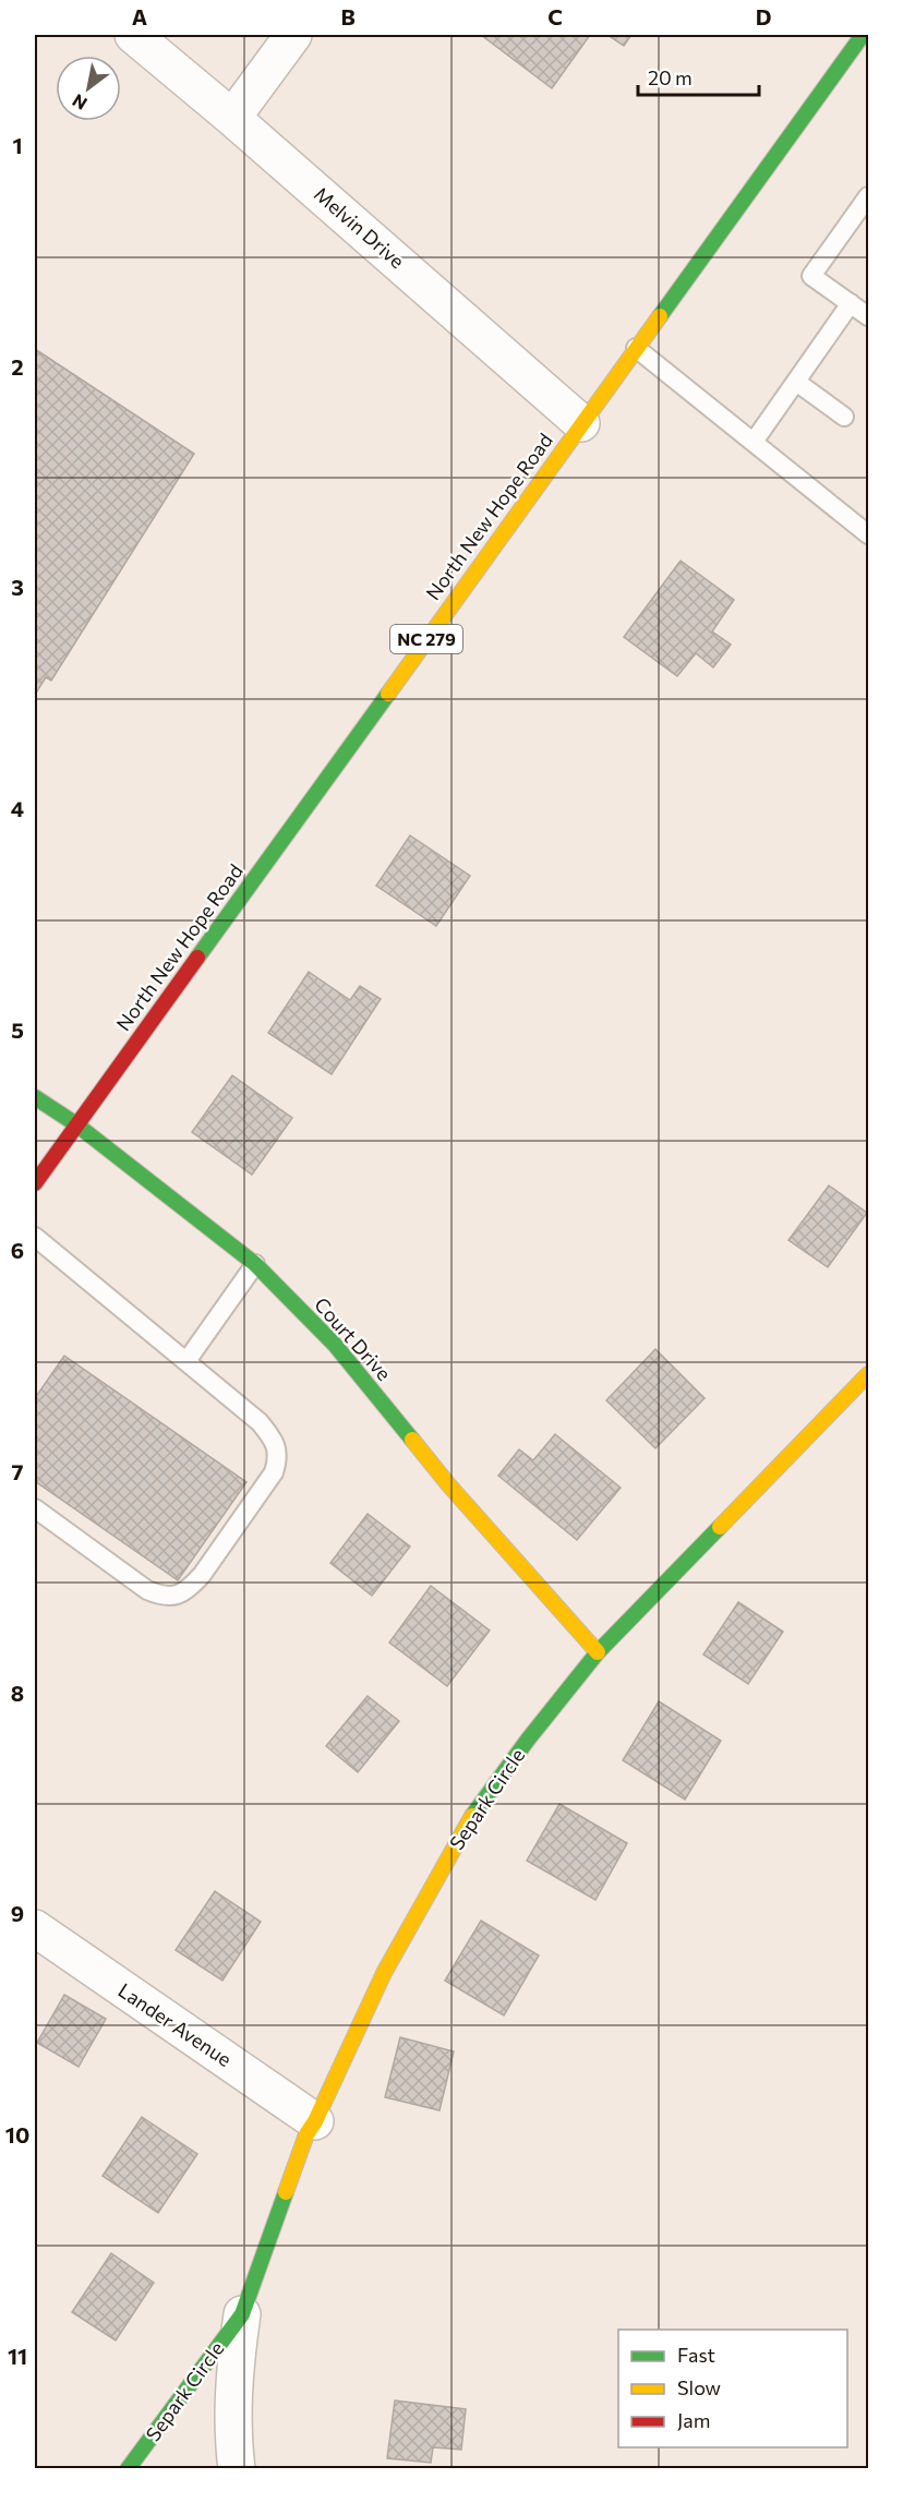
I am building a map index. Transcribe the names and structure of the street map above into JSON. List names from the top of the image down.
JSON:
{
  "streets": {
    "street": [
      "Melvin Drive",
      "North New Hope Road",
      "NC 279",
      "Court Drive",
      "Separk Circle",
      "Lander Avenue"
    ]
  },
  "crossings": [
    ["Melvin Drive", "North New Hope Road"],
    ["North New Hope Road", "Court Drive"],
    ["Court Drive", "Separk Circle"],
    ["Separk Circle", "Lander Avenue"]
  ],
  "legend": ["Fast", "Slow", "Jam"],
  "scale_bar": "20 m",
  "north": "bottom left",
  "grid": {
    "columns": [
      "A",
      "B",
      "C",
      "D"
    ],
    "rows": [
      "1",
      "2",
      "3",
      "4",
      "5",
      "6",
      "7",
      "8",
      "9",
      "10",
      "11"
    ]
  }
}
